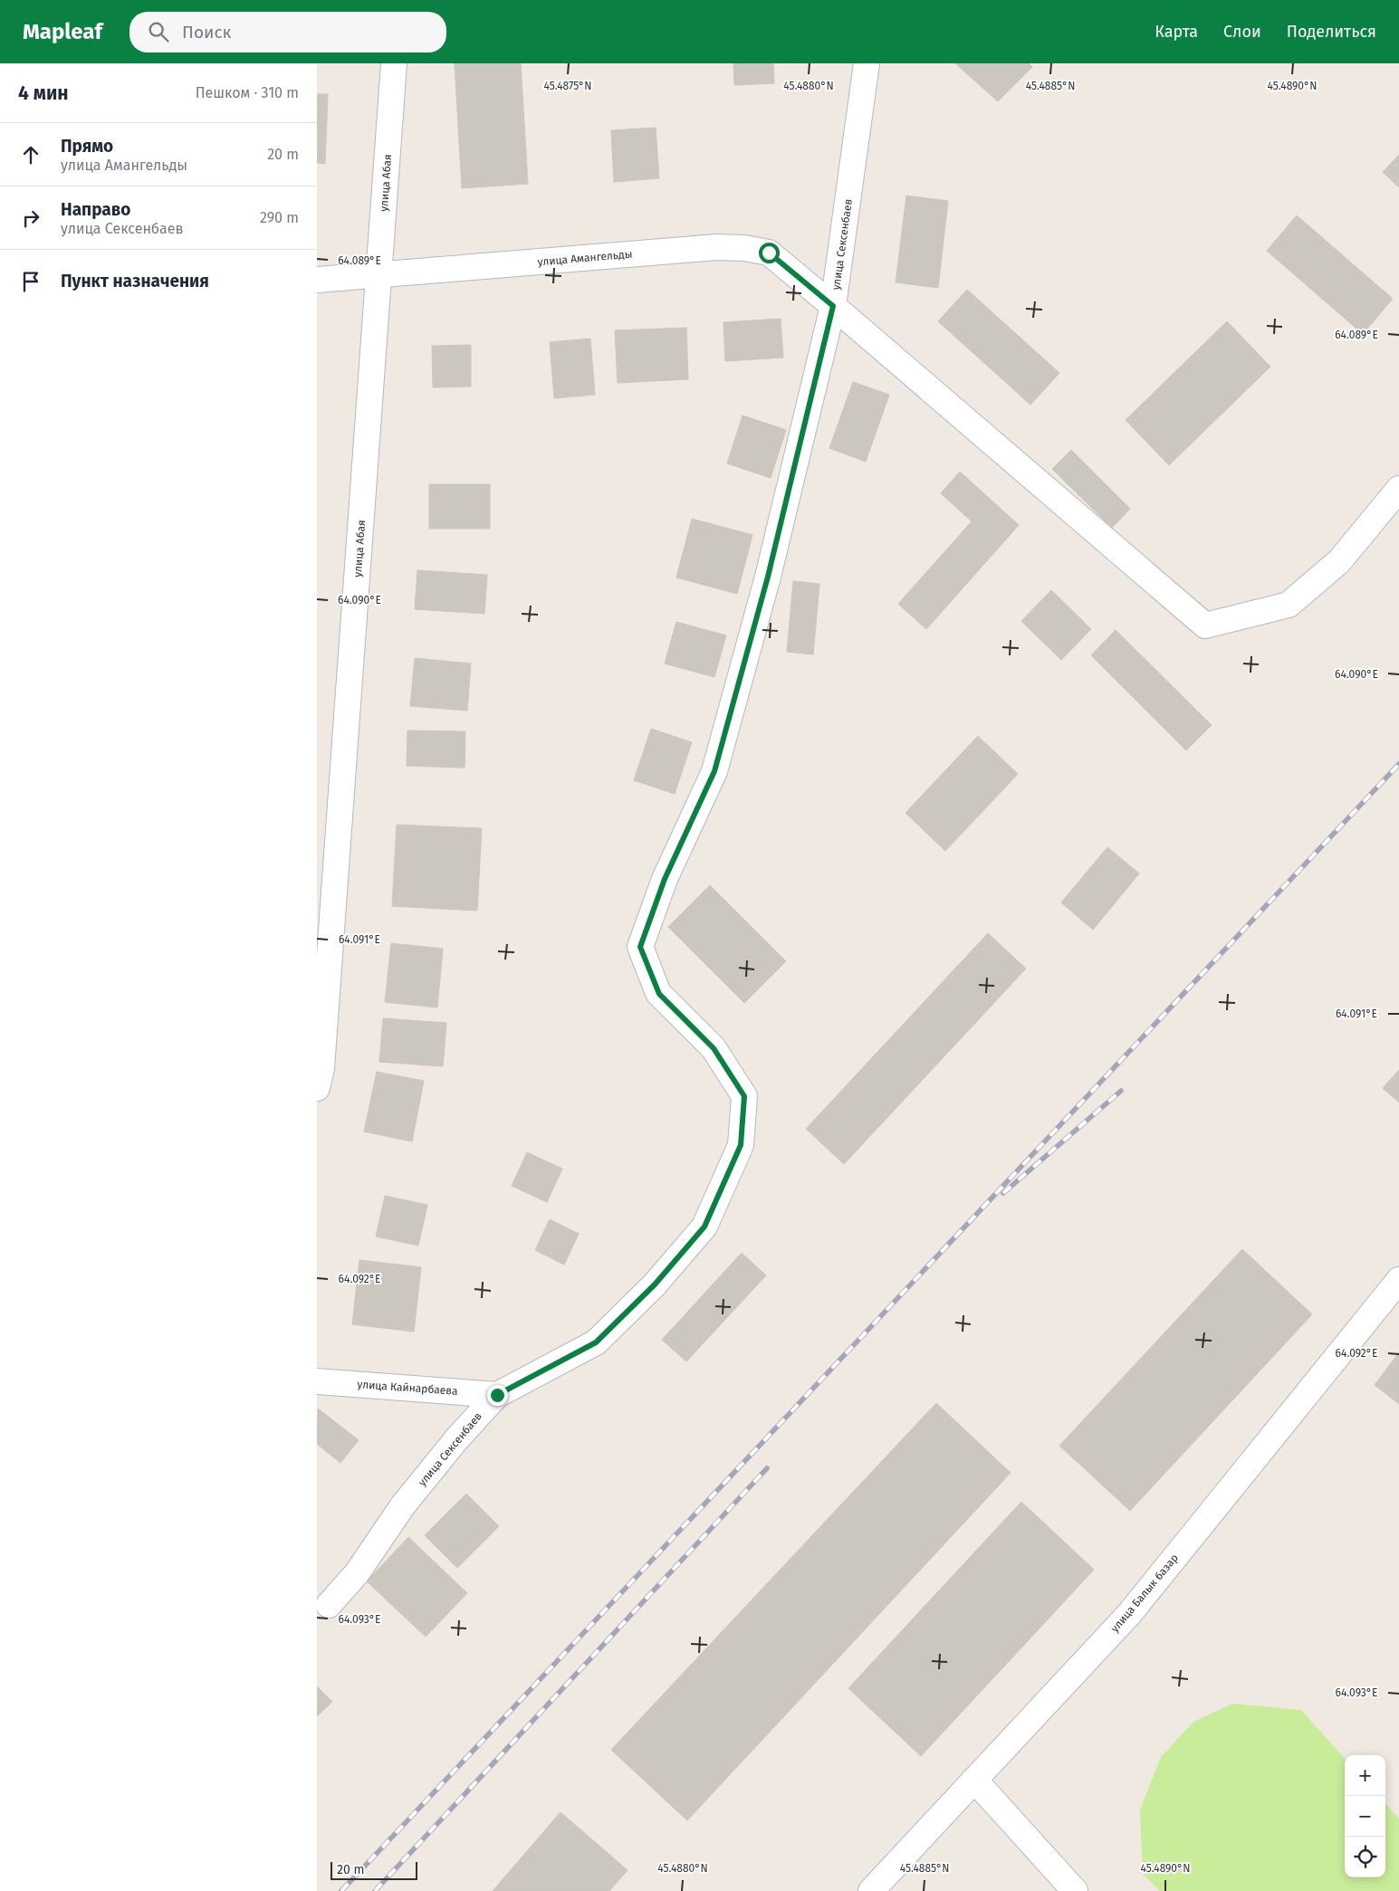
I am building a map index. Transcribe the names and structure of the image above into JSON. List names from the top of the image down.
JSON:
{
  "streets": {
    "street": [
      "улица Абая",
      "улица Сексенбаев",
      "улица Амангельды",
      "улица Кайнарбаева",
      "улица Балык базар"
    ]
  },
  "crossings": [
    ["улица Абая", "улица Амангельды"],
    ["улица Сексенбаев", "улица Амангельды"],
    ["улица Сексенбаев", "улица Кайнарбаева"]
  ],
  "scale_bar": "20 m",
  "page": {
    "header": "Mapleaf",
    "search": "Поиск",
    "nav": ["Карта", "Слои", "Поделиться"],
    "heading": ["4 мин", "Пешком · 310 m"],
    "list": [
      ["Прямо", "улица Амангельды", "20 m"],
      ["Направо", "улица Сексенбаев", "290 m"],
      "Пункт назначения"
    ],
    "map_buttons": ["+", "−"],
    "scale": "20 m"
  },
  "coordinates": [
    "45.4875°N",
    "45.4880°N",
    "45.4885°N",
    "45.4890°N",
    "64.089°E",
    "64.090°E",
    "64.091°E",
    "64.092°E",
    "64.093°E"
  ]
}
